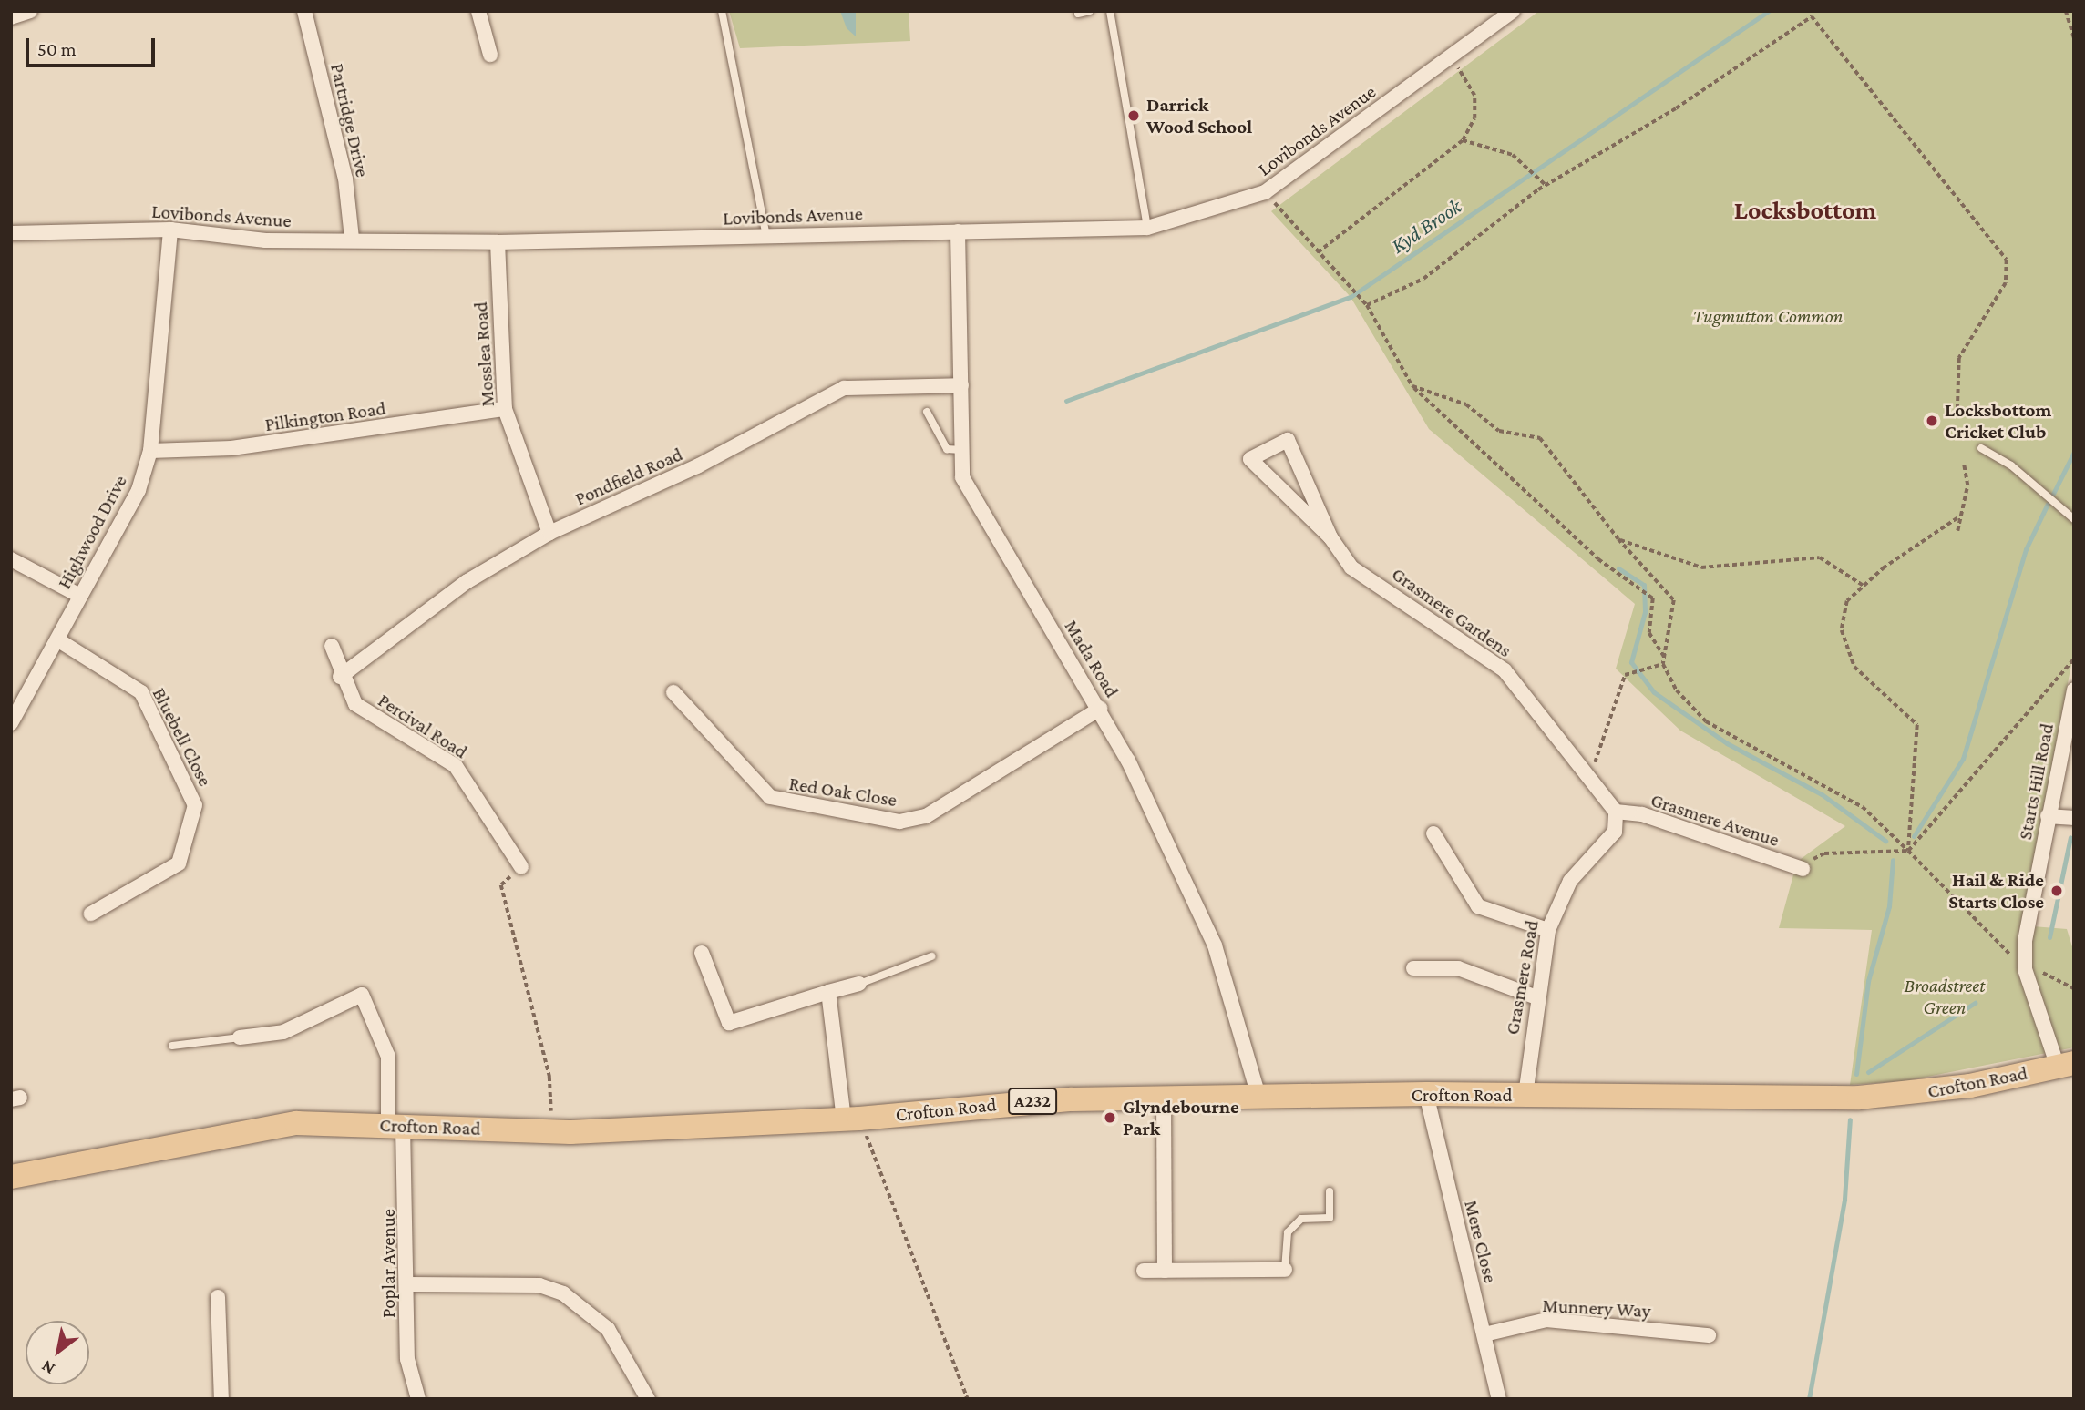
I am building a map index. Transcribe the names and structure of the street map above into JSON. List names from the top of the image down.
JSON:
{
  "streets": {
    "main road": ["Crofton Road", "A232"],
    "street": [
      "Partridge Drive",
      "Lovibonds Avenue",
      "Mosslea Road",
      "Pilkington Road",
      "Pondfield Road",
      "Highwood Drive",
      "Grasmere Gardens",
      "Mada Road",
      "Percival Road",
      "Bluebell Close",
      "Starts Hill Road",
      "Red Oak Close",
      "Grasmere Avenue",
      "Grasmere Road",
      "Mere Close",
      "Poplar Avenue",
      "Munnery Way"
    ]
  },
  "crossings": [
    ["Partridge Drive", "Lovibonds Avenue"],
    ["Lovibonds Avenue", "Mosslea Road"],
    ["Lovibonds Avenue", "Highwood Drive"],
    ["Lovibonds Avenue", "Mada Road"],
    ["Mosslea Road", "Pilkington Road"],
    ["Mosslea Road", "Pondfield Road"],
    ["Pilkington Road", "Highwood Drive"],
    ["Pondfield Road", "Mada Road"],
    ["Pondfield Road", "Percival Road"],
    ["Highwood Drive", "Bluebell Close"],
    ["Grasmere Gardens", "Grasmere Avenue"],
    ["Grasmere Gardens", "Grasmere Road"],
    ["Mada Road", "Red Oak Close"],
    ["Mada Road", "Crofton Road"],
    ["Starts Hill Road", "Crofton Road"],
    ["Grasmere Avenue", "Grasmere Road"],
    ["Grasmere Road", "Crofton Road"],
    ["Crofton Road", "Mere Close"],
    ["Crofton Road", "Poplar Avenue"],
    ["Mere Close", "Munnery Way"]
  ],
  "districts": ["Locksbottom"],
  "water": ["Kyd Brook"],
  "parks": ["Tugmutton Common", "Broadstreet Green"],
  "places": [
    "Darrick Wood School",
    "Locksbottom Cricket Club",
    "Hail & Ride Starts Close",
    "Glyndebourne Park"
  ],
  "scale_bar": "50 m",
  "north": "bottom left"
}
